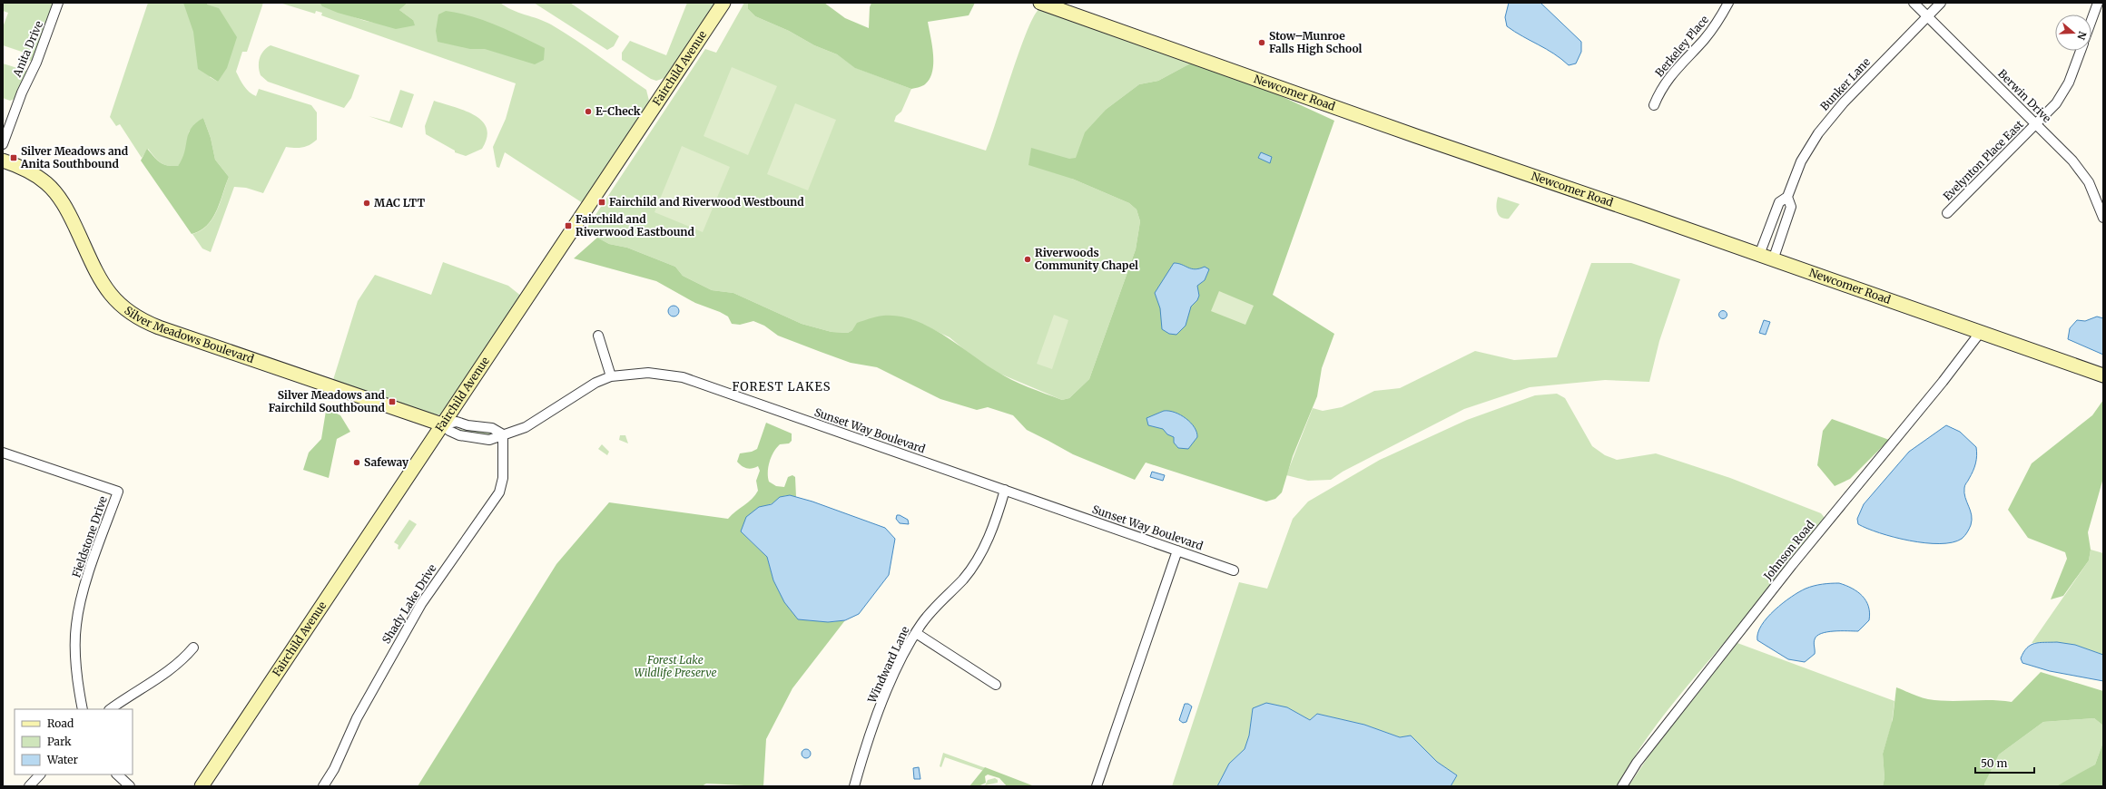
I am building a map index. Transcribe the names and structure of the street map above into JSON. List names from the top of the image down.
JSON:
{
  "streets": {
    "street": [
      "Berkeley Place",
      "Anita Drive",
      "Fairchild Avenue",
      "Bunker Lane",
      "Newcomer Road",
      "Berwin Drive",
      "Evelynton Place East",
      "Silver Meadows Boulevard",
      "Sunset Way Boulevard",
      "Fieldstone Drive",
      "Johnson Road",
      "Shady Lake Drive",
      "Windward Lane"
    ]
  },
  "crossings": [
    ["Fairchild Avenue", "Silver Meadows Boulevard"],
    ["Bunker Lane", "Newcomer Road"],
    ["Bunker Lane", "Berwin Drive"],
    ["Newcomer Road", "Johnson Road"],
    ["Berwin Drive", "Evelynton Place East"],
    ["Sunset Way Boulevard", "Shady Lake Drive"],
    ["Sunset Way Boulevard", "Windward Lane"]
  ],
  "districts": ["FOREST LAKES"],
  "parks": ["Forest Lake Wildlife Preserve"],
  "places": {
    "other": [
      "Stow–Munroe Falls High School",
      "E-Check",
      "MAC LTT",
      "Riverwoods Community Chapel",
      "Safeway"
    ],
    "transit": [
      "Silver Meadows and Anita Southbound",
      "Fairchild and Riverwood Westbound",
      "Fairchild and Riverwood Eastbound",
      "Silver Meadows and Fairchild Southbound"
    ]
  },
  "legend": ["Road", "Park", "Water"],
  "scale_bar": "50 m",
  "north": "right"
}
